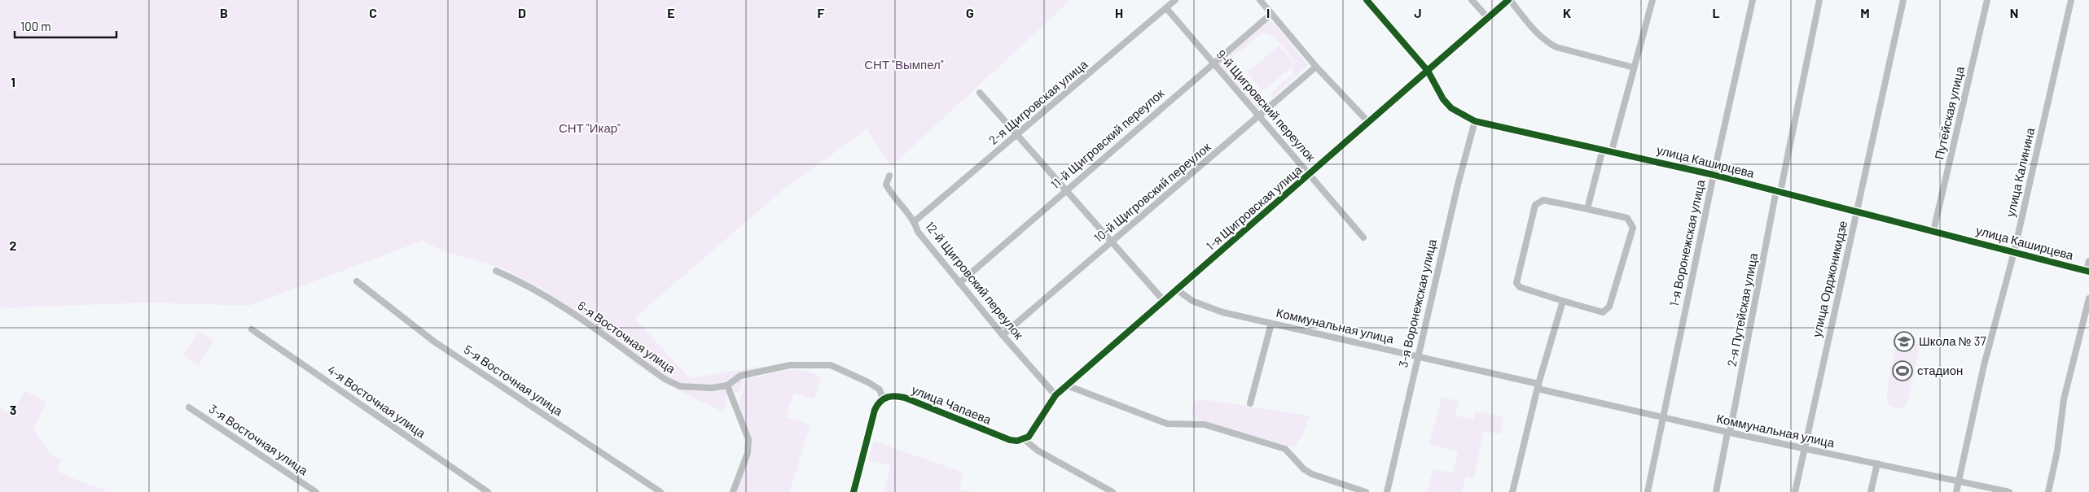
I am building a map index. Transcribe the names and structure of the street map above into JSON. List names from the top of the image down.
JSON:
{
  "streets": {
    "street": [
      "2-я Щигровская улица",
      "9-й Щигровский переулок",
      "Путейская улица",
      "11-й Щигровский переулок",
      "улица Каширцева",
      "улица Калинина",
      "10-й Щигровский переулок",
      "1-я Щигровская улица",
      "1-я Воронежская улица",
      "улица Орджоникидзе",
      "12-й Щигровский переулок",
      "3-я Воронежская улица",
      "2-я Путейская улица",
      "Коммунальная улица",
      "6-я Восточная улица",
      "5-я Восточная улица",
      "4-я Восточная улица",
      "улица Чапаева",
      "3-я Восточная улица"
    ]
  },
  "crossings": [
    ["2-я Щигровская улица", "9-й Щигровский переулок"],
    ["2-я Щигровская улица", "12-й Щигровский переулок"],
    ["9-й Щигровский переулок", "11-й Щигровский переулок"],
    ["9-й Щигровский переулок", "10-й Щигровский переулок"],
    ["9-й Щигровский переулок", "1-я Щигровская улица"],
    ["Путейская улица", "улица Каширцева"],
    ["11-й Щигровский переулок", "12-й Щигровский переулок"],
    ["улица Каширцева", "улица Калинина"],
    ["улица Каширцева", "1-я Щигровская улица"],
    ["улица Каширцева", "1-я Воронежская улица"],
    ["улица Каширцева", "улица Орджоникидзе"],
    ["улица Каширцева", "3-я Воронежская улица"],
    ["улица Каширцева", "2-я Путейская улица"],
    ["улица Калинина", "Коммунальная улица"],
    ["10-й Щигровский переулок", "12-й Щигровский переулок"],
    ["1-я Щигровская улица", "12-й Щигровский переулок"],
    ["1-я Щигровская улица", "Коммунальная улица"],
    ["1-я Щигровская улица", "улица Чапаева"],
    ["1-я Воронежская улица", "Коммунальная улица"],
    ["улица Орджоникидзе", "Коммунальная улица"],
    ["3-я Воронежская улица", "Коммунальная улица"],
    ["2-я Путейская улица", "Коммунальная улица"],
    ["6-я Восточная улица", "улица Чапаева"]
  ],
  "parks": ["СНТ \"Вымпел\"", "СНТ \"Икар\""],
  "places": {
    "school or university": ["Школа № 37"],
    "sports": ["стадион"]
  },
  "scale_bar": "100 m",
  "grid": {
    "columns": [
      "B",
      "C",
      "D",
      "E",
      "F",
      "G",
      "H",
      "I",
      "J",
      "K",
      "L",
      "M",
      "N"
    ],
    "rows": ["1", "2", "3"]
  }
}
